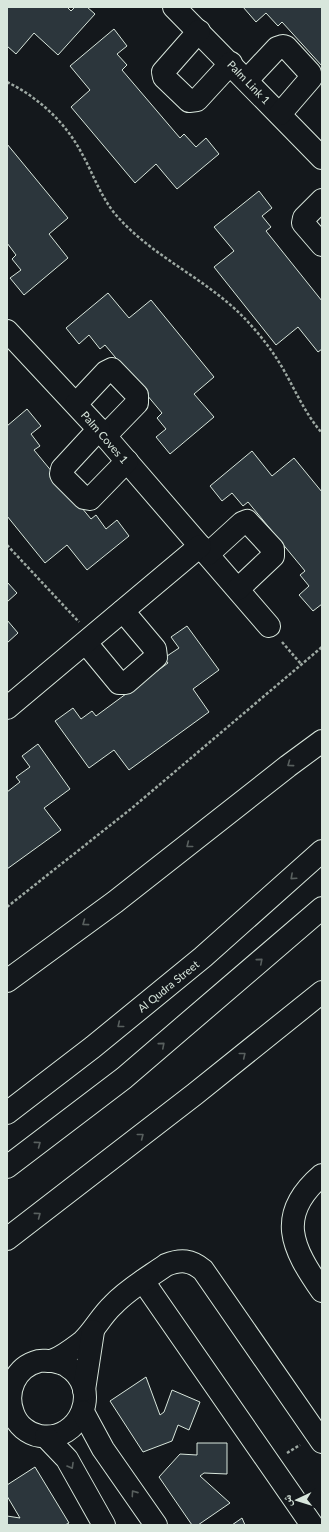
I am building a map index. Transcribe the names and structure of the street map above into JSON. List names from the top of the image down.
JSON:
{
  "streets": {
    "street": ["Palm Link 1", "Palm Coves 1", "Al Qudra Street"]
  },
  "north": "left"
}
